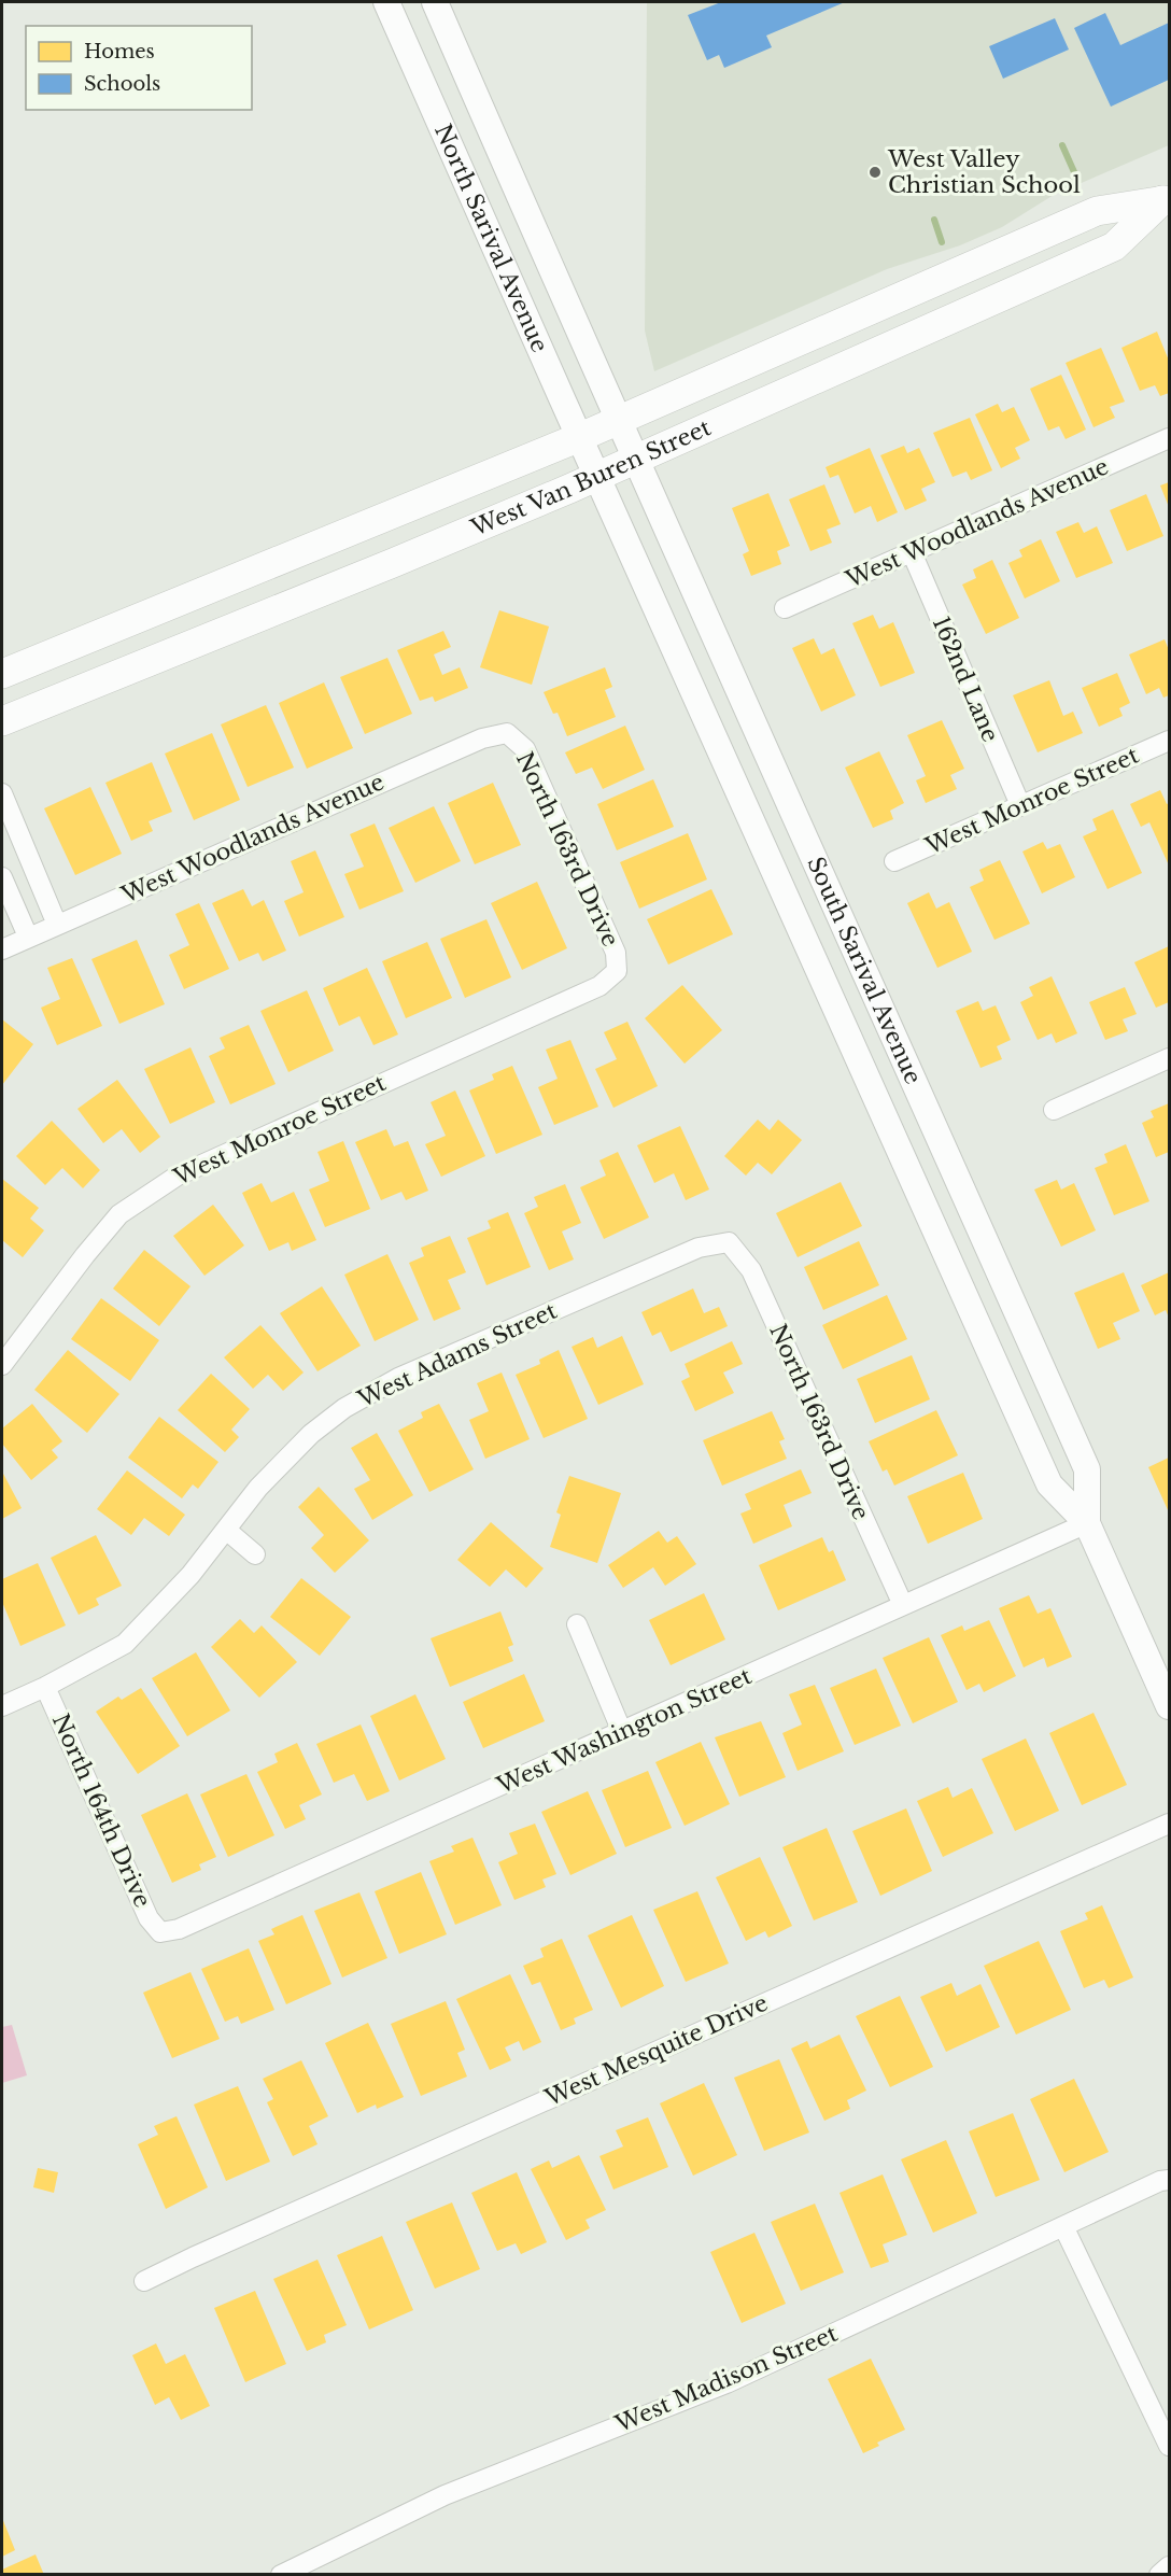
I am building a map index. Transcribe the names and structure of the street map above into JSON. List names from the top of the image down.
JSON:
{
  "streets": {
    "main road": ["North Sarival Avenue", "West Van Buren Street", "South Sarival Avenue"],
    "street": [
      "West Woodlands Avenue",
      "162nd Lane",
      "West Monroe Street",
      "North 163rd Drive",
      "West Adams Street",
      "West Washington Street",
      "North 164th Drive",
      "West Mesquite Drive",
      "West Madison Street"
    ]
  },
  "crossings": [
    ["North Sarival Avenue", "West Van Buren Street"],
    ["North Sarival Avenue", "South Sarival Avenue"],
    ["West Van Buren Street", "South Sarival Avenue"],
    ["West Woodlands Avenue", "162nd Lane"],
    ["West Woodlands Avenue", "North 163rd Drive"],
    ["162nd Lane", "West Monroe Street"],
    ["West Monroe Street", "North 163rd Drive"],
    ["North 163rd Drive", "West Adams Street"],
    ["North 163rd Drive", "West Washington Street"],
    ["South Sarival Avenue", "West Washington Street"],
    ["West Adams Street", "North 164th Drive"],
    ["West Washington Street", "North 164th Drive"]
  ],
  "places": ["West Valley Christian School"],
  "legend": ["Homes", "Schools"]
}
